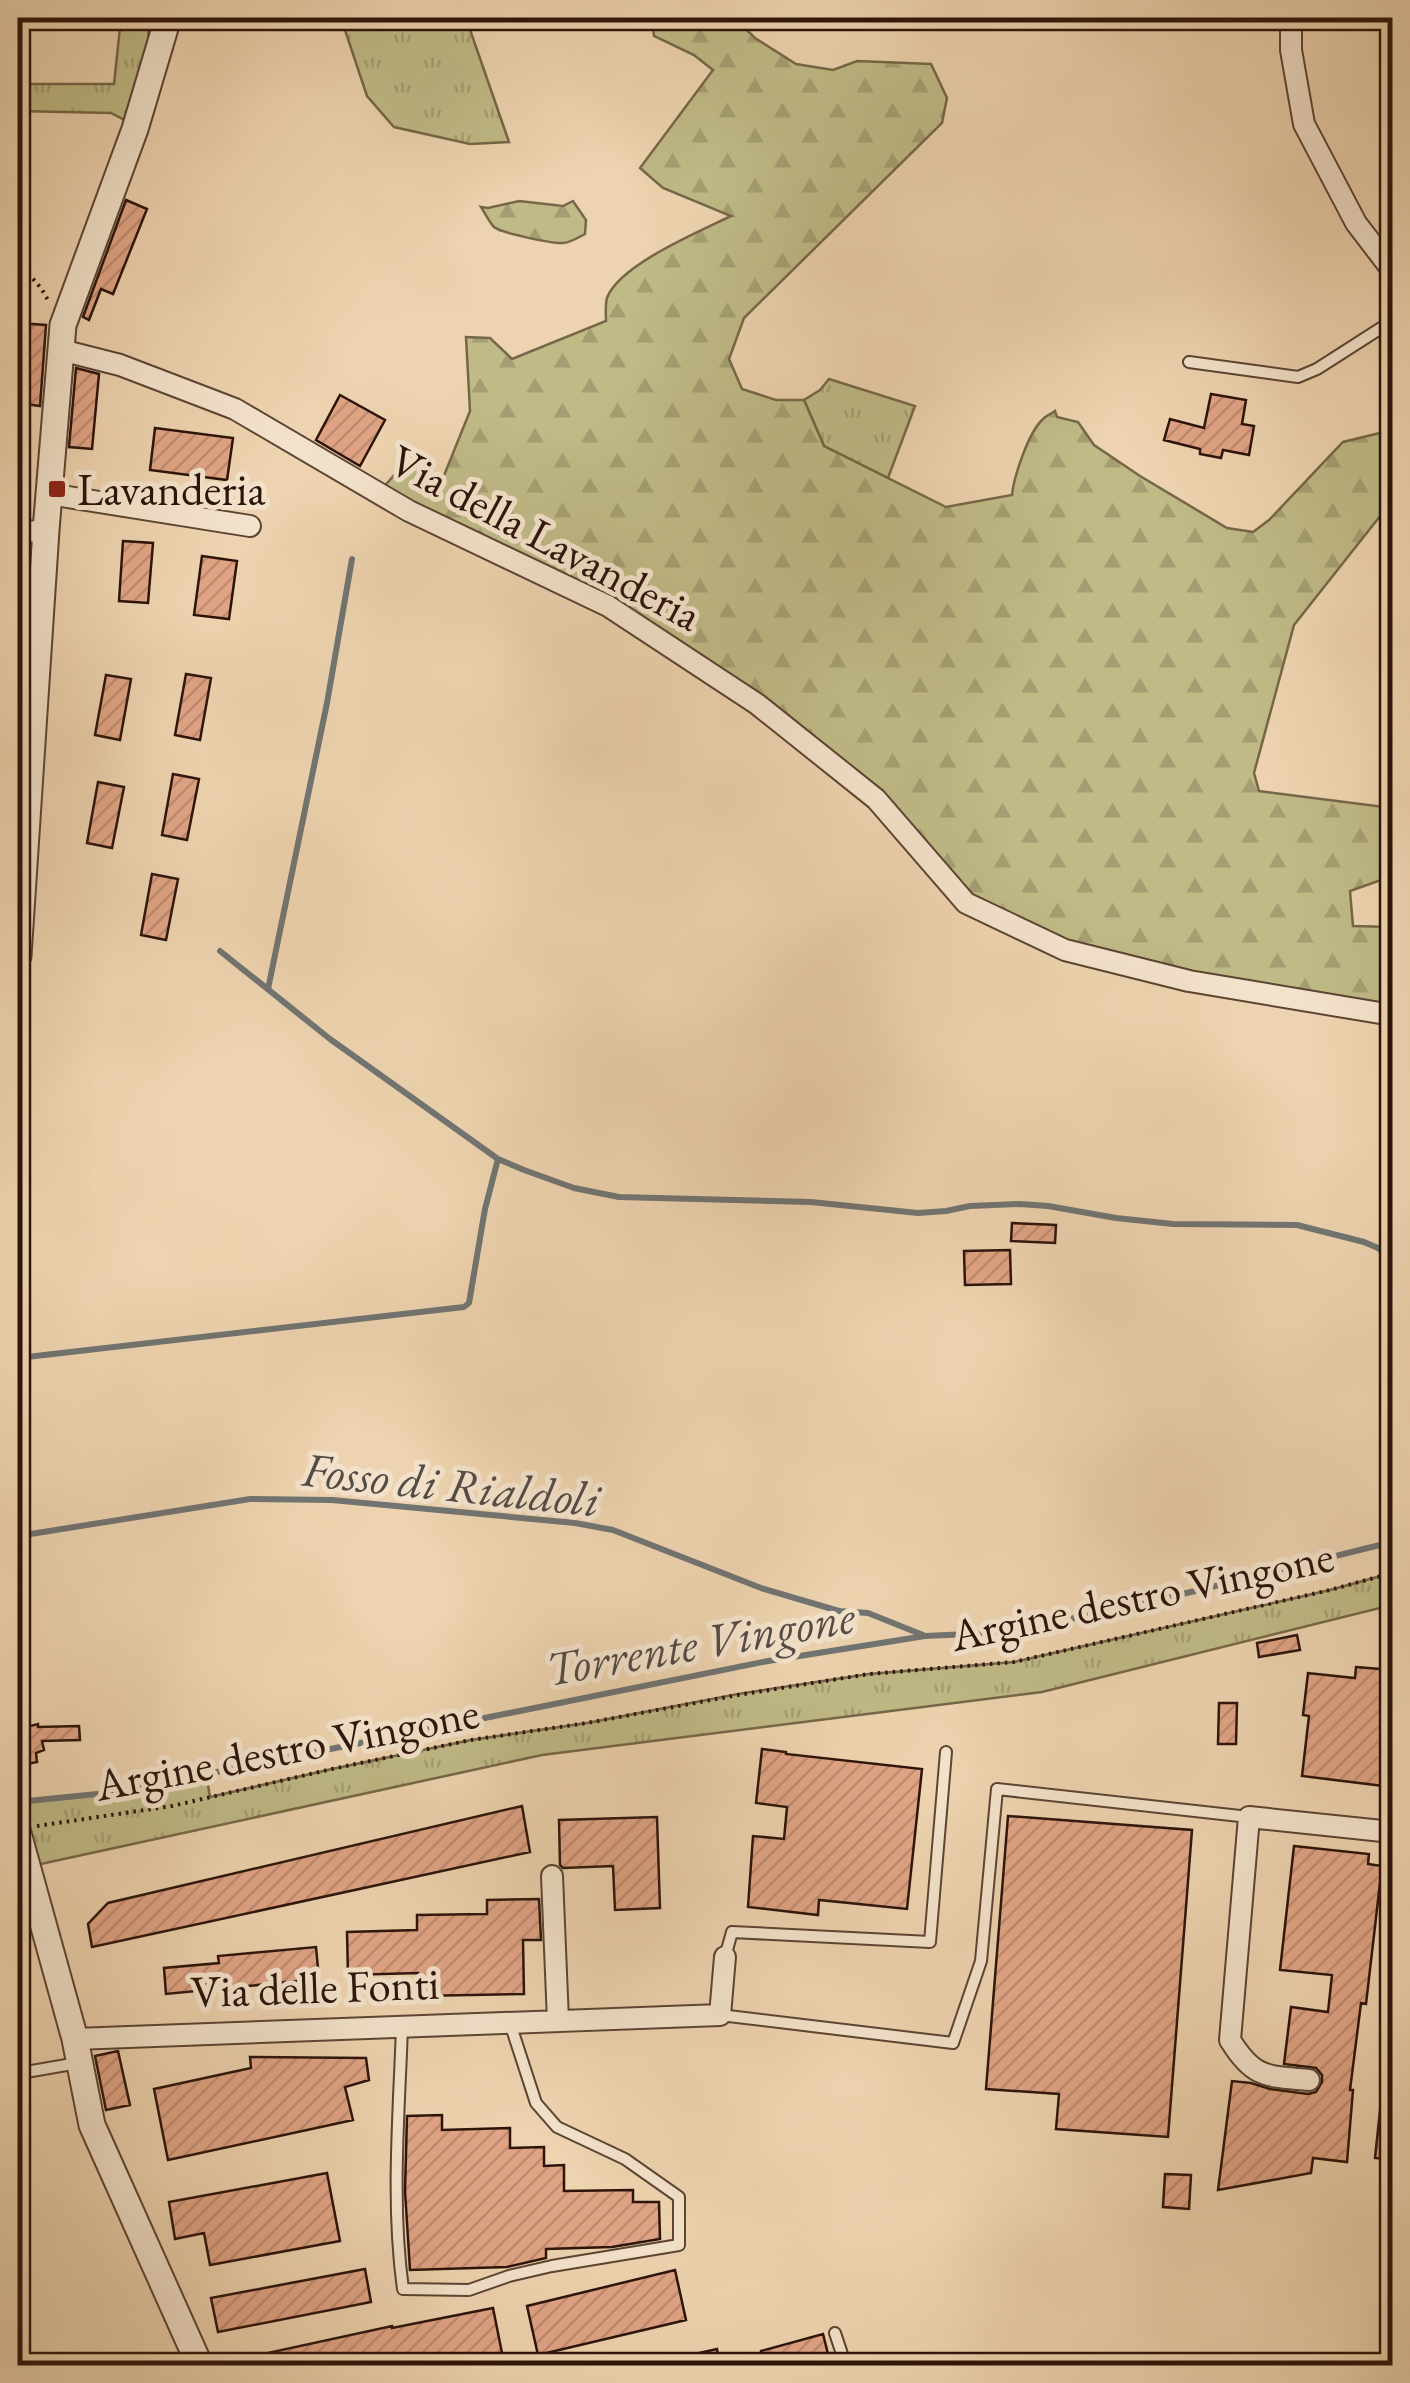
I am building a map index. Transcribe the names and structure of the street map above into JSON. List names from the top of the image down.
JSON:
{
  "streets": {
    "street": ["Via della Lavanderia", "Via delle Fonti"],
    "path": ["Argine destro Vingone"]
  },
  "water": ["Fosso di Rialdoli", "Torrente Vingone"],
  "places": {
    "transit": ["Lavanderia"]
  }
}
